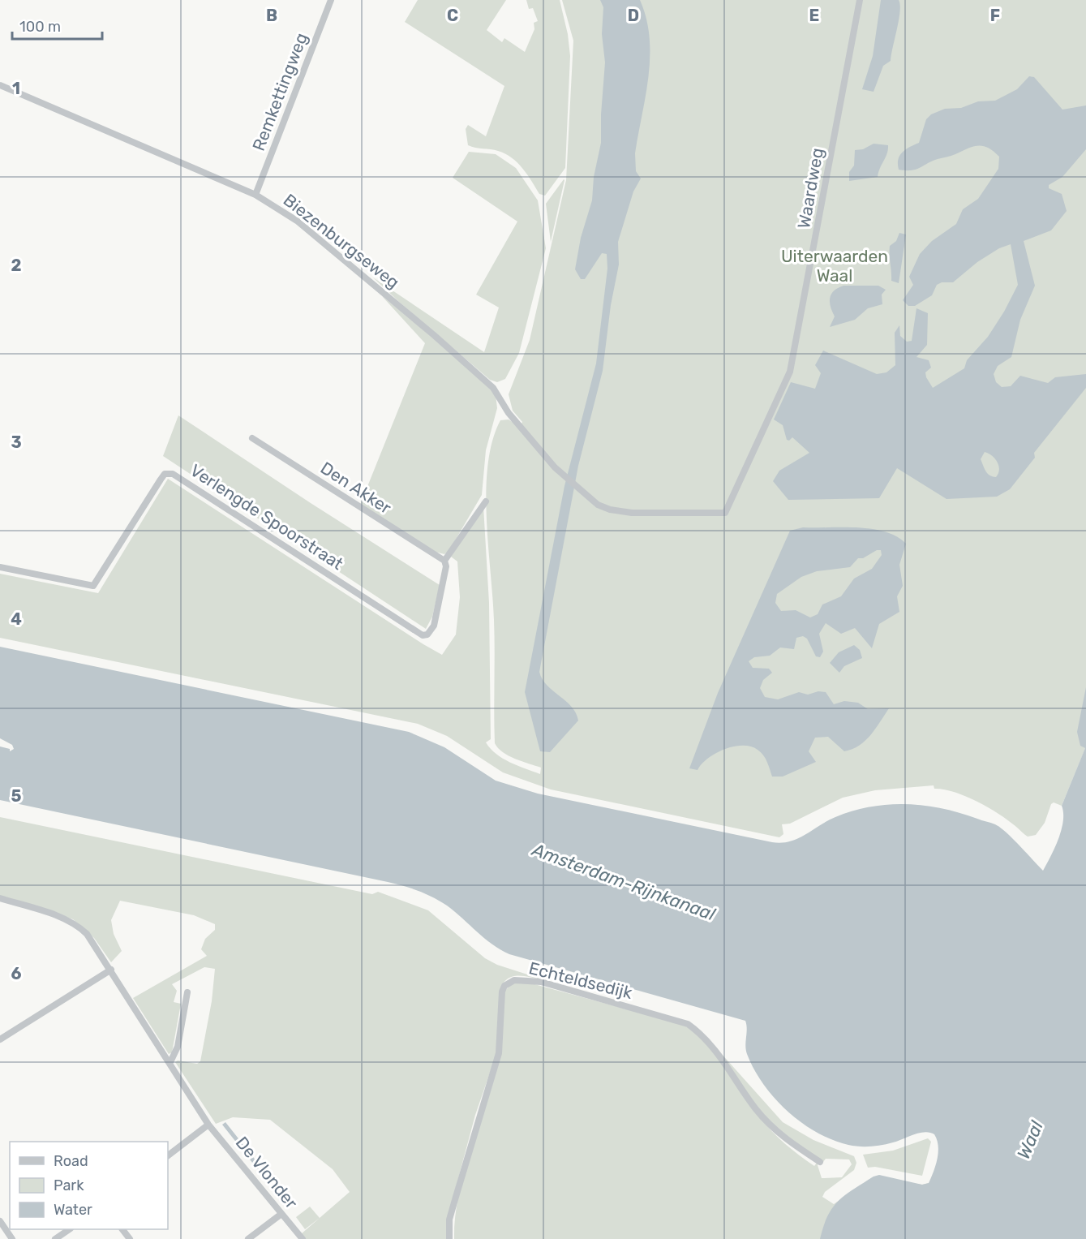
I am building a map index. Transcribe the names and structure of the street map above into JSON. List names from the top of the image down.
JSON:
{
  "streets": {
    "street": [
      "Remkettingweg",
      "Waardweg",
      "Biezenburgseweg",
      "Den Akker",
      "Verlengde Spoorstraat",
      "Echteldsedijk",
      "De Vlonder"
    ]
  },
  "crossings": [
    ["Remkettingweg", "Biezenburgseweg"],
    ["Waardweg", "Biezenburgseweg"],
    ["Den Akker", "Verlengde Spoorstraat"]
  ],
  "water": ["Amsterdam-Rijnkanaal", "Waal"],
  "parks": ["Uiterwaarden Waal"],
  "legend": ["Road", "Park", "Water"],
  "scale_bar": "100 m",
  "grid": {
    "columns": [
      "B",
      "C",
      "D",
      "E",
      "F"
    ],
    "rows": [
      "1",
      "2",
      "3",
      "4",
      "5",
      "6"
    ]
  }
}
